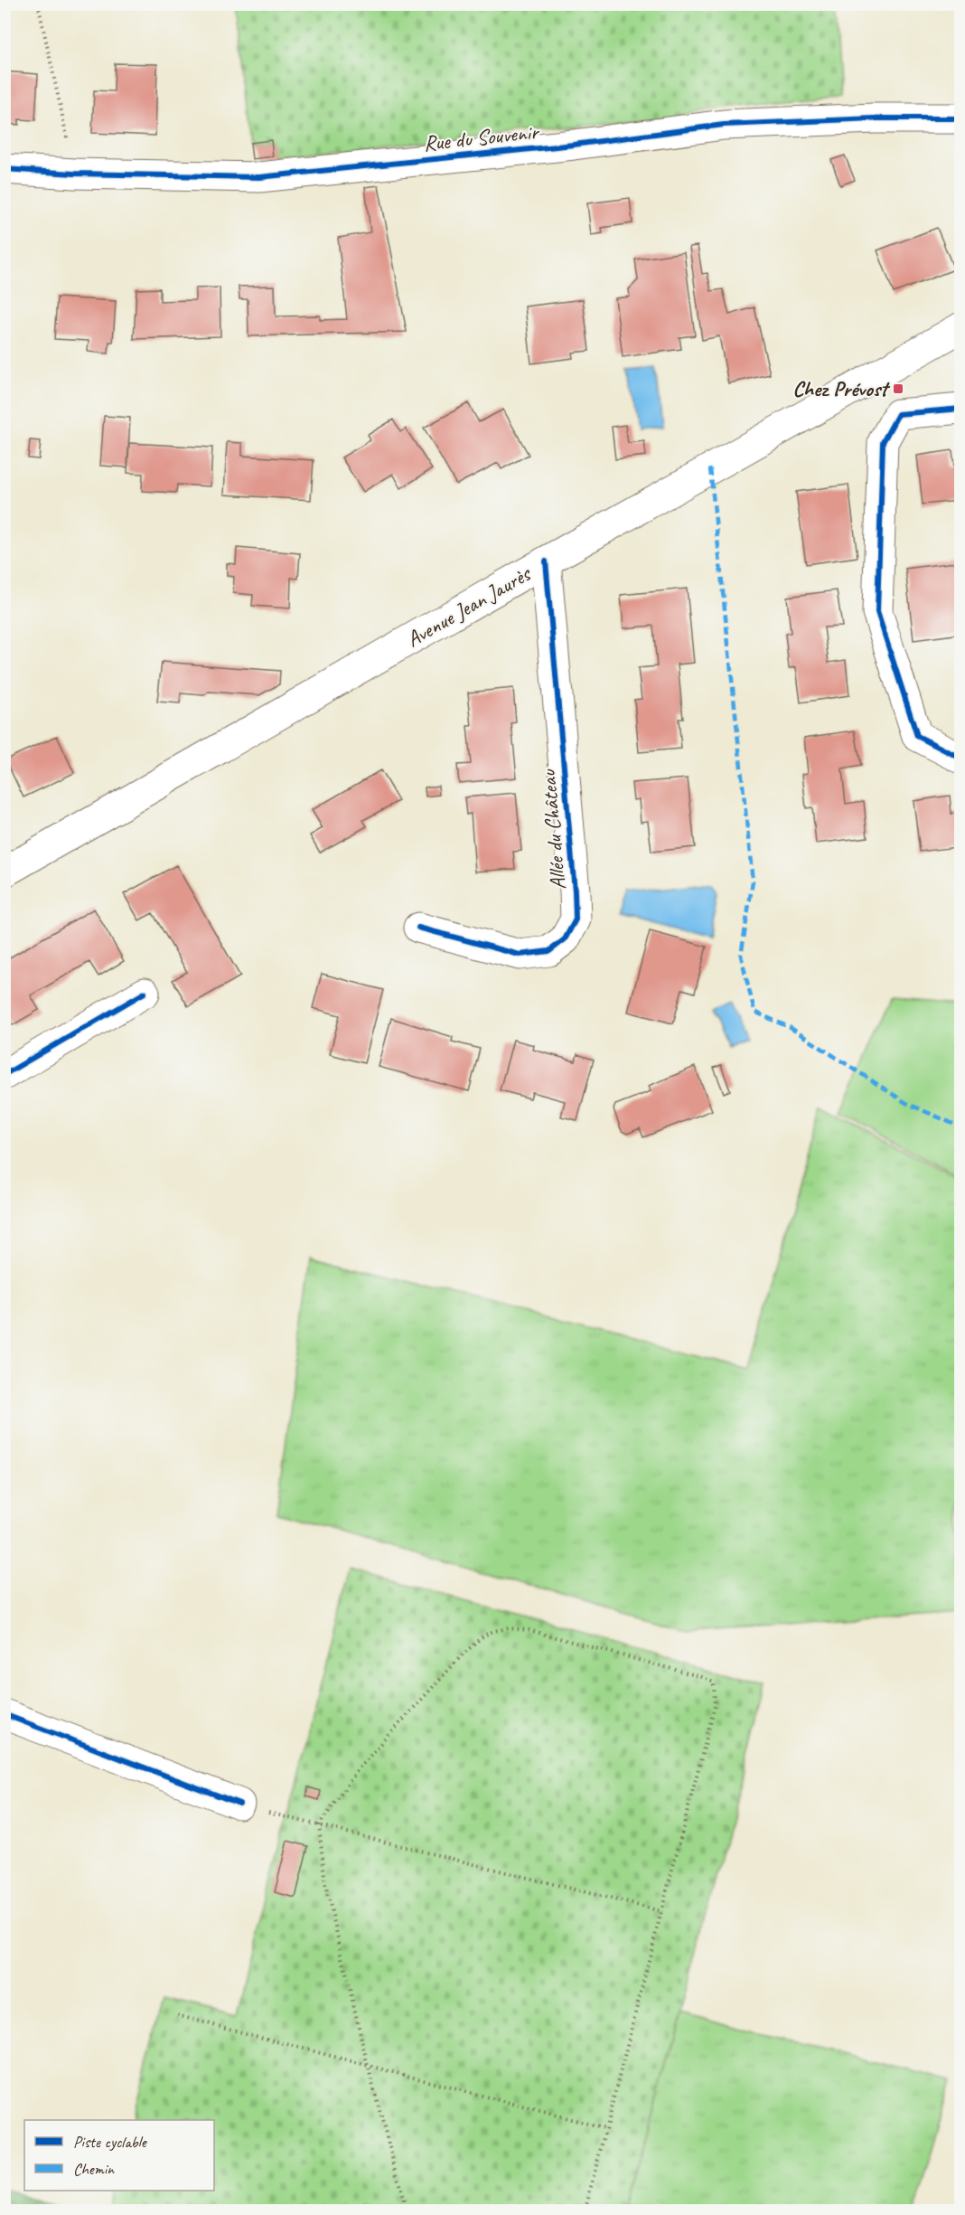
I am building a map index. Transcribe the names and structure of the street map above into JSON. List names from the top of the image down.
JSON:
{
  "streets": {
    "street": ["Rue du Souvenir", "Avenue Jean Jaurès", "Allée du Château"]
  },
  "crossings": [
    ["Avenue Jean Jaurès", "Allée du Château"]
  ],
  "places": {
    "transit": ["Chez Prévost"]
  },
  "legend": ["Piste cyclable", "Chemin"]
}
